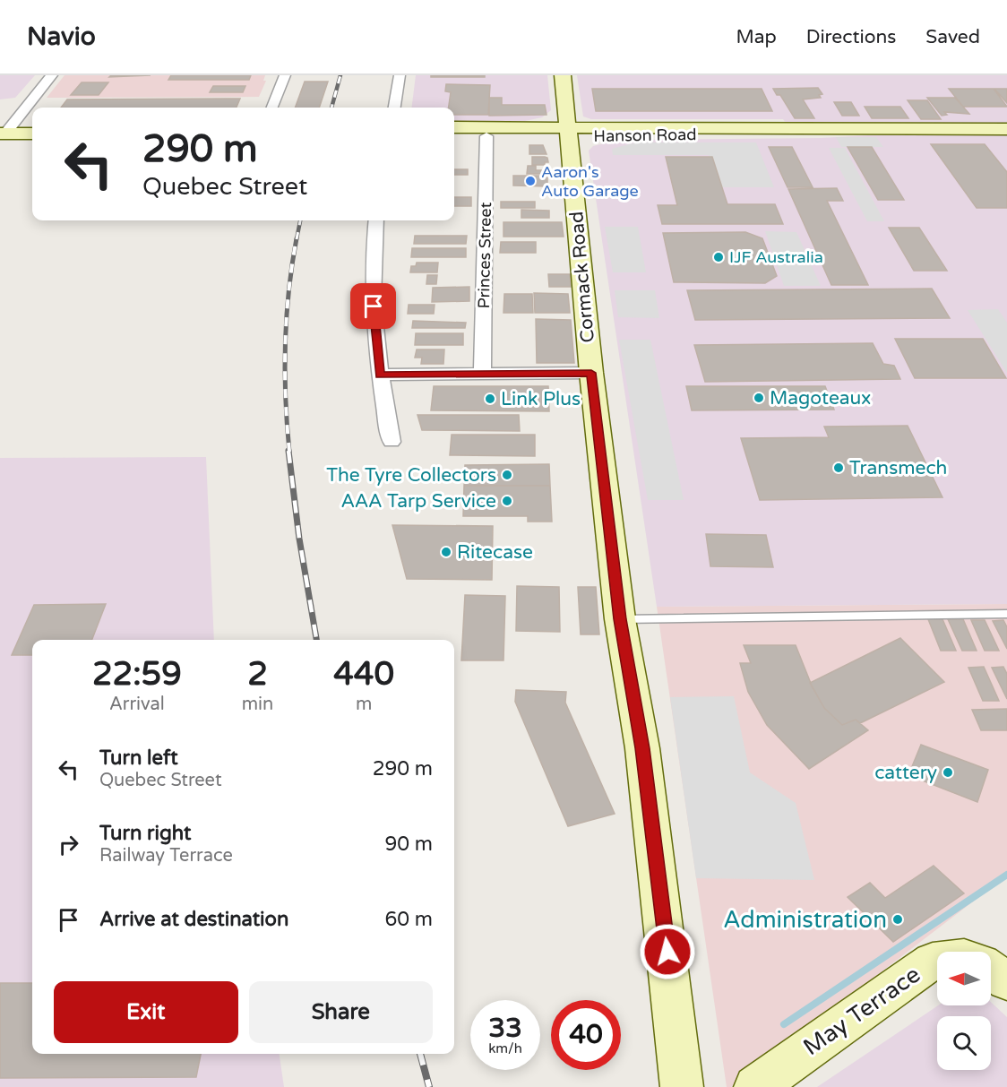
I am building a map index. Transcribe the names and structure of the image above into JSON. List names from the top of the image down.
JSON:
{
  "streets": {
    "main road": ["Hanson Road", "Cormack Road", "May Terrace"],
    "street": ["Princes Street"]
  },
  "crossings": [
    ["Hanson Road", "Princes Street"],
    ["Hanson Road", "Cormack Road"]
  ],
  "places": [
    "Aaron's Auto Garage",
    "IJF Australia",
    "Magoteaux",
    "Link Plus",
    "Transmech",
    "The Tyre Collectors",
    "AAA Tarp Service",
    "Ritecase",
    "cattery",
    "Administration"
  ],
  "north": "left",
  "page": {
    "header": "Navio",
    "nav": ["Map", "Directions", "Saved"],
    "turn": ["290 m", "Quebec Street"],
    "eta": [
      "22:59",
      "Arrival",
      "2",
      "min",
      "440",
      "m"
    ],
    "list": [
      {
        "name": "Turn left",
        "note": "Quebec Street",
        "value": "290 m"
      },
      {
        "name": "Turn right",
        "note": "Railway Terrace",
        "value": "90 m"
      },
      {
        "name": "Arrive at destination",
        "value": "60 m"
      }
    ],
    "buttons": ["Exit", "Share"],
    "speed": "33 km/h",
    "limit": "40"
  }
}
